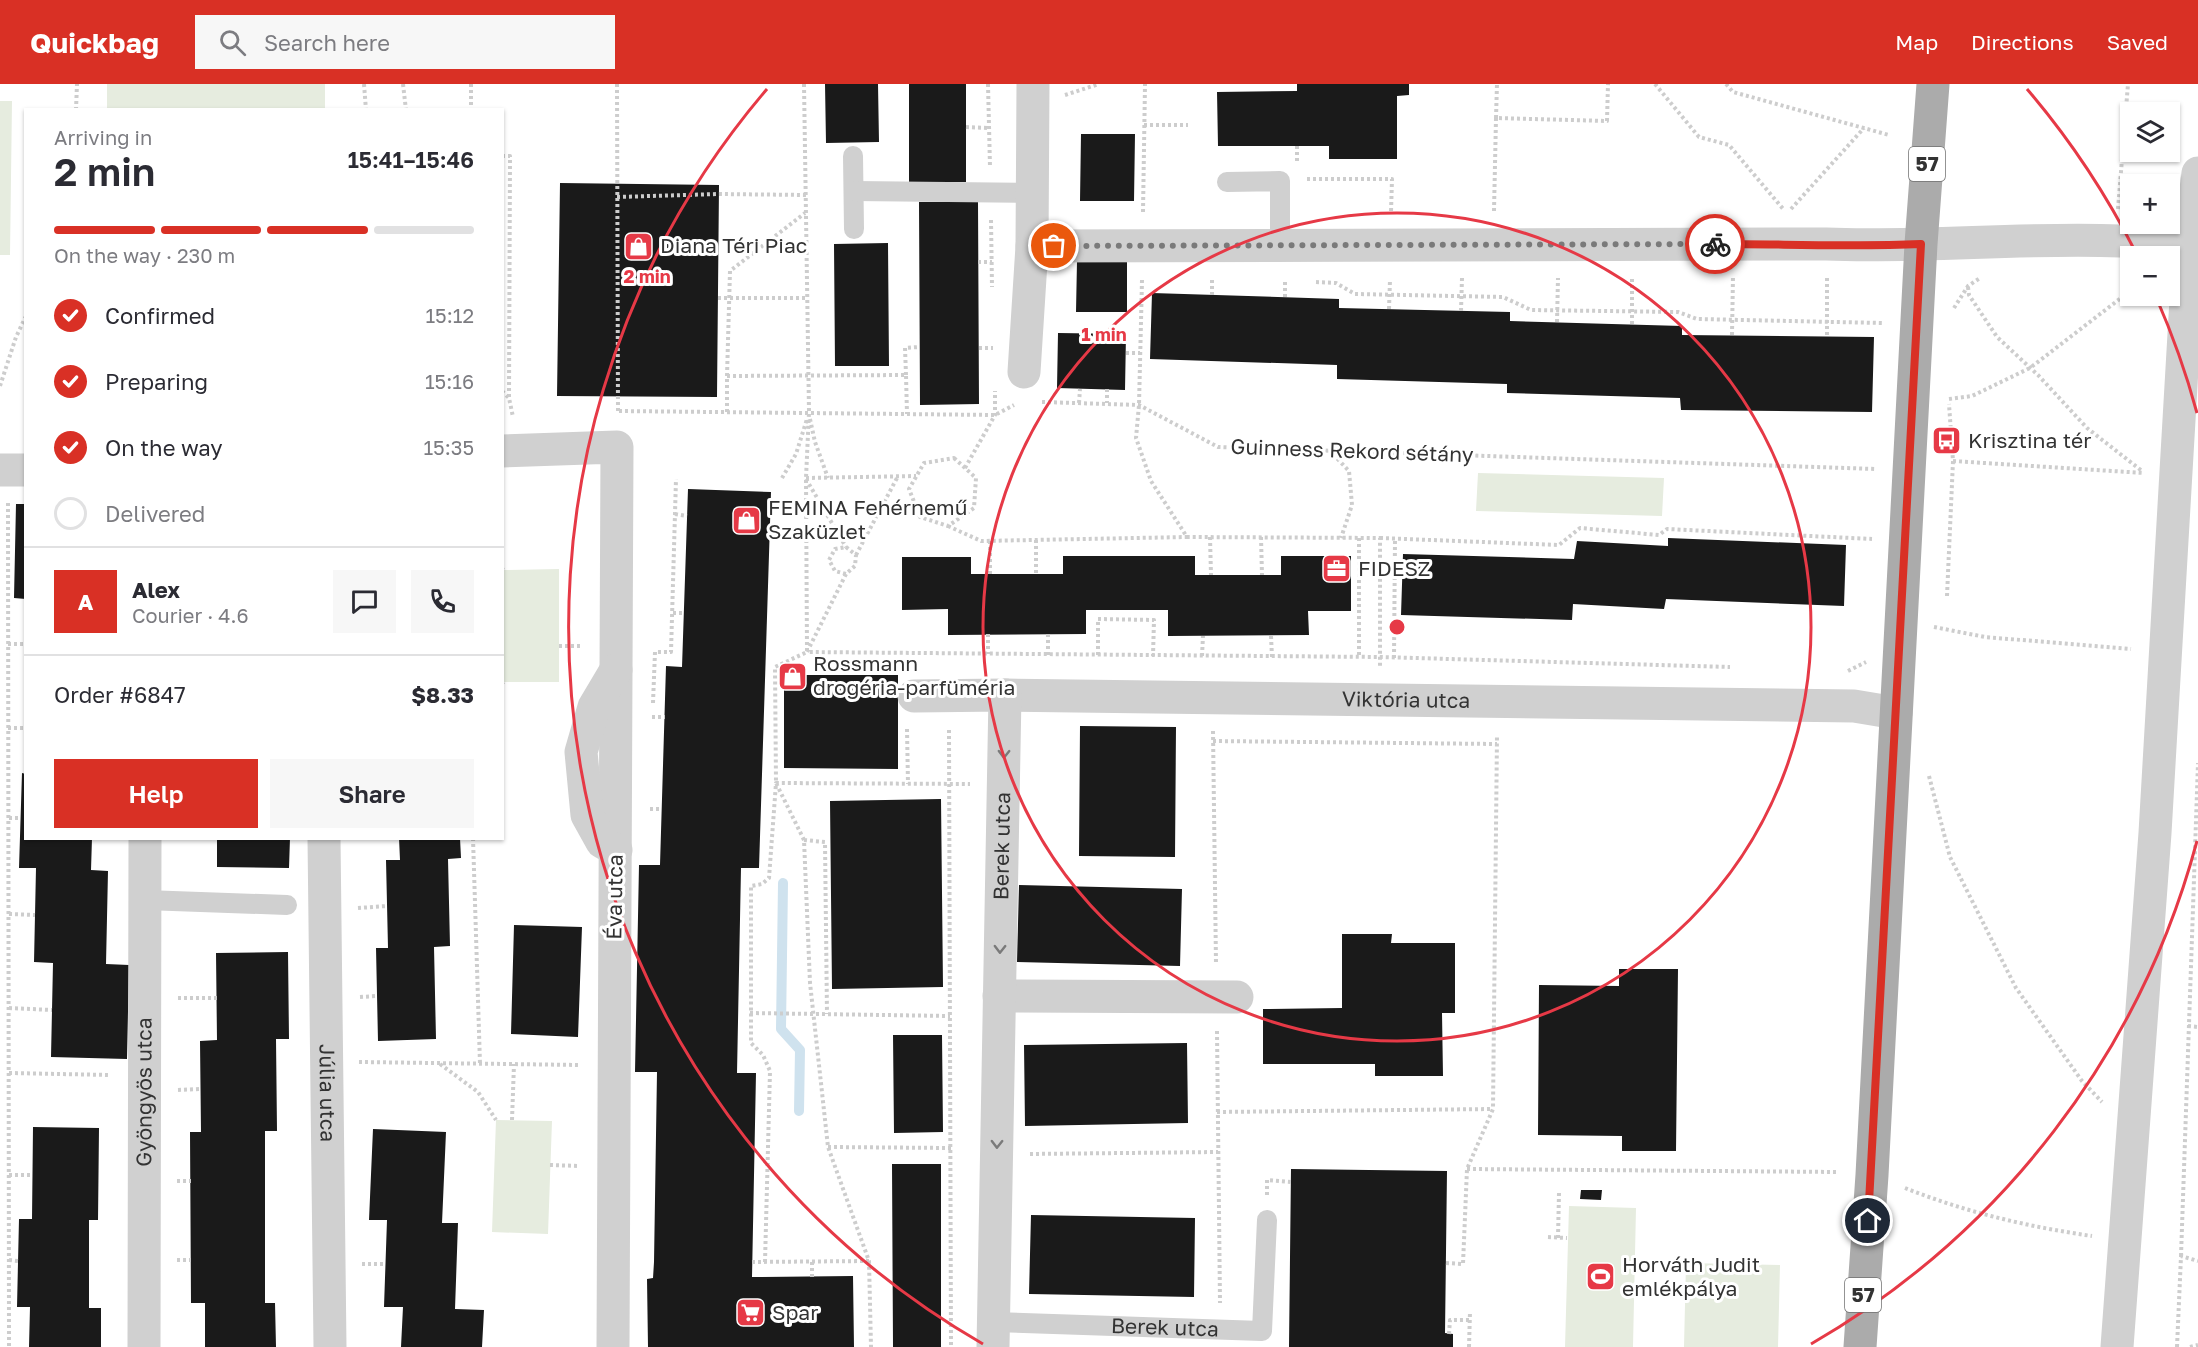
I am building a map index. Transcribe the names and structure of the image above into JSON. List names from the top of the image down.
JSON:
{
  "streets": {
    "main road": ["57"],
    "street": [
      "Viktória utca",
      "Berek utca",
      "Éva utca",
      "Gyöngyös utca",
      "Júlia utca"
    ],
    "path": ["Guinness Rekord sétány"]
  },
  "crossings": [
    ["57", "Guinness Rekord sétány"],
    ["57", "Viktória utca"],
    ["Viktória utca", "Berek utca"]
  ],
  "one_way": ["Berek utca"],
  "places": {
    "shop": ["Diana Téri Piac", "FEMINA Fehérnemű Szaküzlet", "Rossmann drogéria-parfüméria"],
    "bus stop": ["Krisztina tér"],
    "office": ["FIDESZ"],
    "sports": ["Horváth Judit emlékpálya"],
    "supermarket": ["Spar"]
  },
  "page": {
    "header": "Quickbag",
    "search": "Search here",
    "nav": ["Map", "Directions", "Saved"],
    "map_buttons": ["+", "−"],
    "heading": ["2 min", "Arriving in", "15:41–15:46"],
    "panel": [
      "Alex",
      "Courier · 4.6",
      "Order #6847",
      "$8.33"
    ],
    "bar": "On the way · 230 m",
    "list": [
      ["Confirmed", "15:12"],
      ["Preparing", "15:16"],
      ["On the way", "15:35"],
      "Delivered"
    ],
    "round": "A",
    "buttons": ["Help", "Share"]
  },
  "rings": ["2 min", "1 min"]
}
